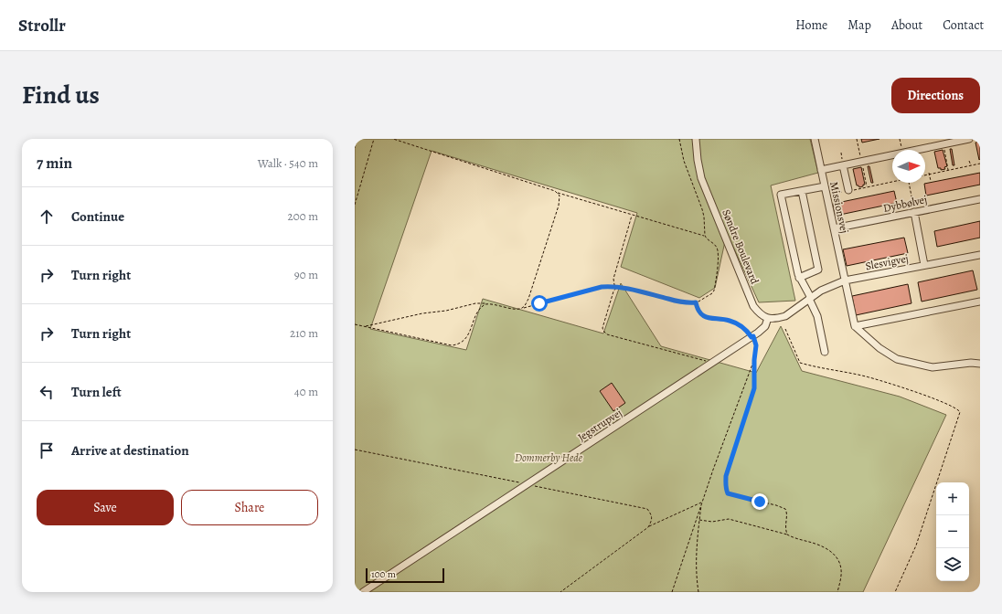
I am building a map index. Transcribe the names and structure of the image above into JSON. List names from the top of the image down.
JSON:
{
  "streets": {
    "lane": [
      "Dybbølvej",
      "Missionsvej",
      "Søndre Boulevard",
      "Slesvigvej",
      "Jegstrupvej"
    ]
  },
  "crossings": [
    ["Dybbølvej", "Missionsvej"],
    ["Missionsvej", "Slesvigvej"],
    ["Søndre Boulevard", "Slesvigvej"],
    ["Søndre Boulevard", "Jegstrupvej"],
    ["Slesvigvej", "Jegstrupvej"]
  ],
  "parks": ["Dommerby Hede"],
  "scale_bar": "100 m",
  "north": "right",
  "page": {
    "header": "Strollr",
    "nav": [
      "Home",
      "Map",
      "About",
      "Contact"
    ],
    "title": "Find us",
    "buttons": [
      "Directions",
      ["Save", "Share"]
    ],
    "heading": ["7 min", "Walk · 540 m"],
    "list": [
      ["Continue", "200 m"],
      ["Turn right", "90 m"],
      ["Turn right", "210 m"],
      ["Turn left", "40 m"],
      "Arrive at destination"
    ],
    "map_buttons": ["+", "−"],
    "scale": "100 m"
  }
}
